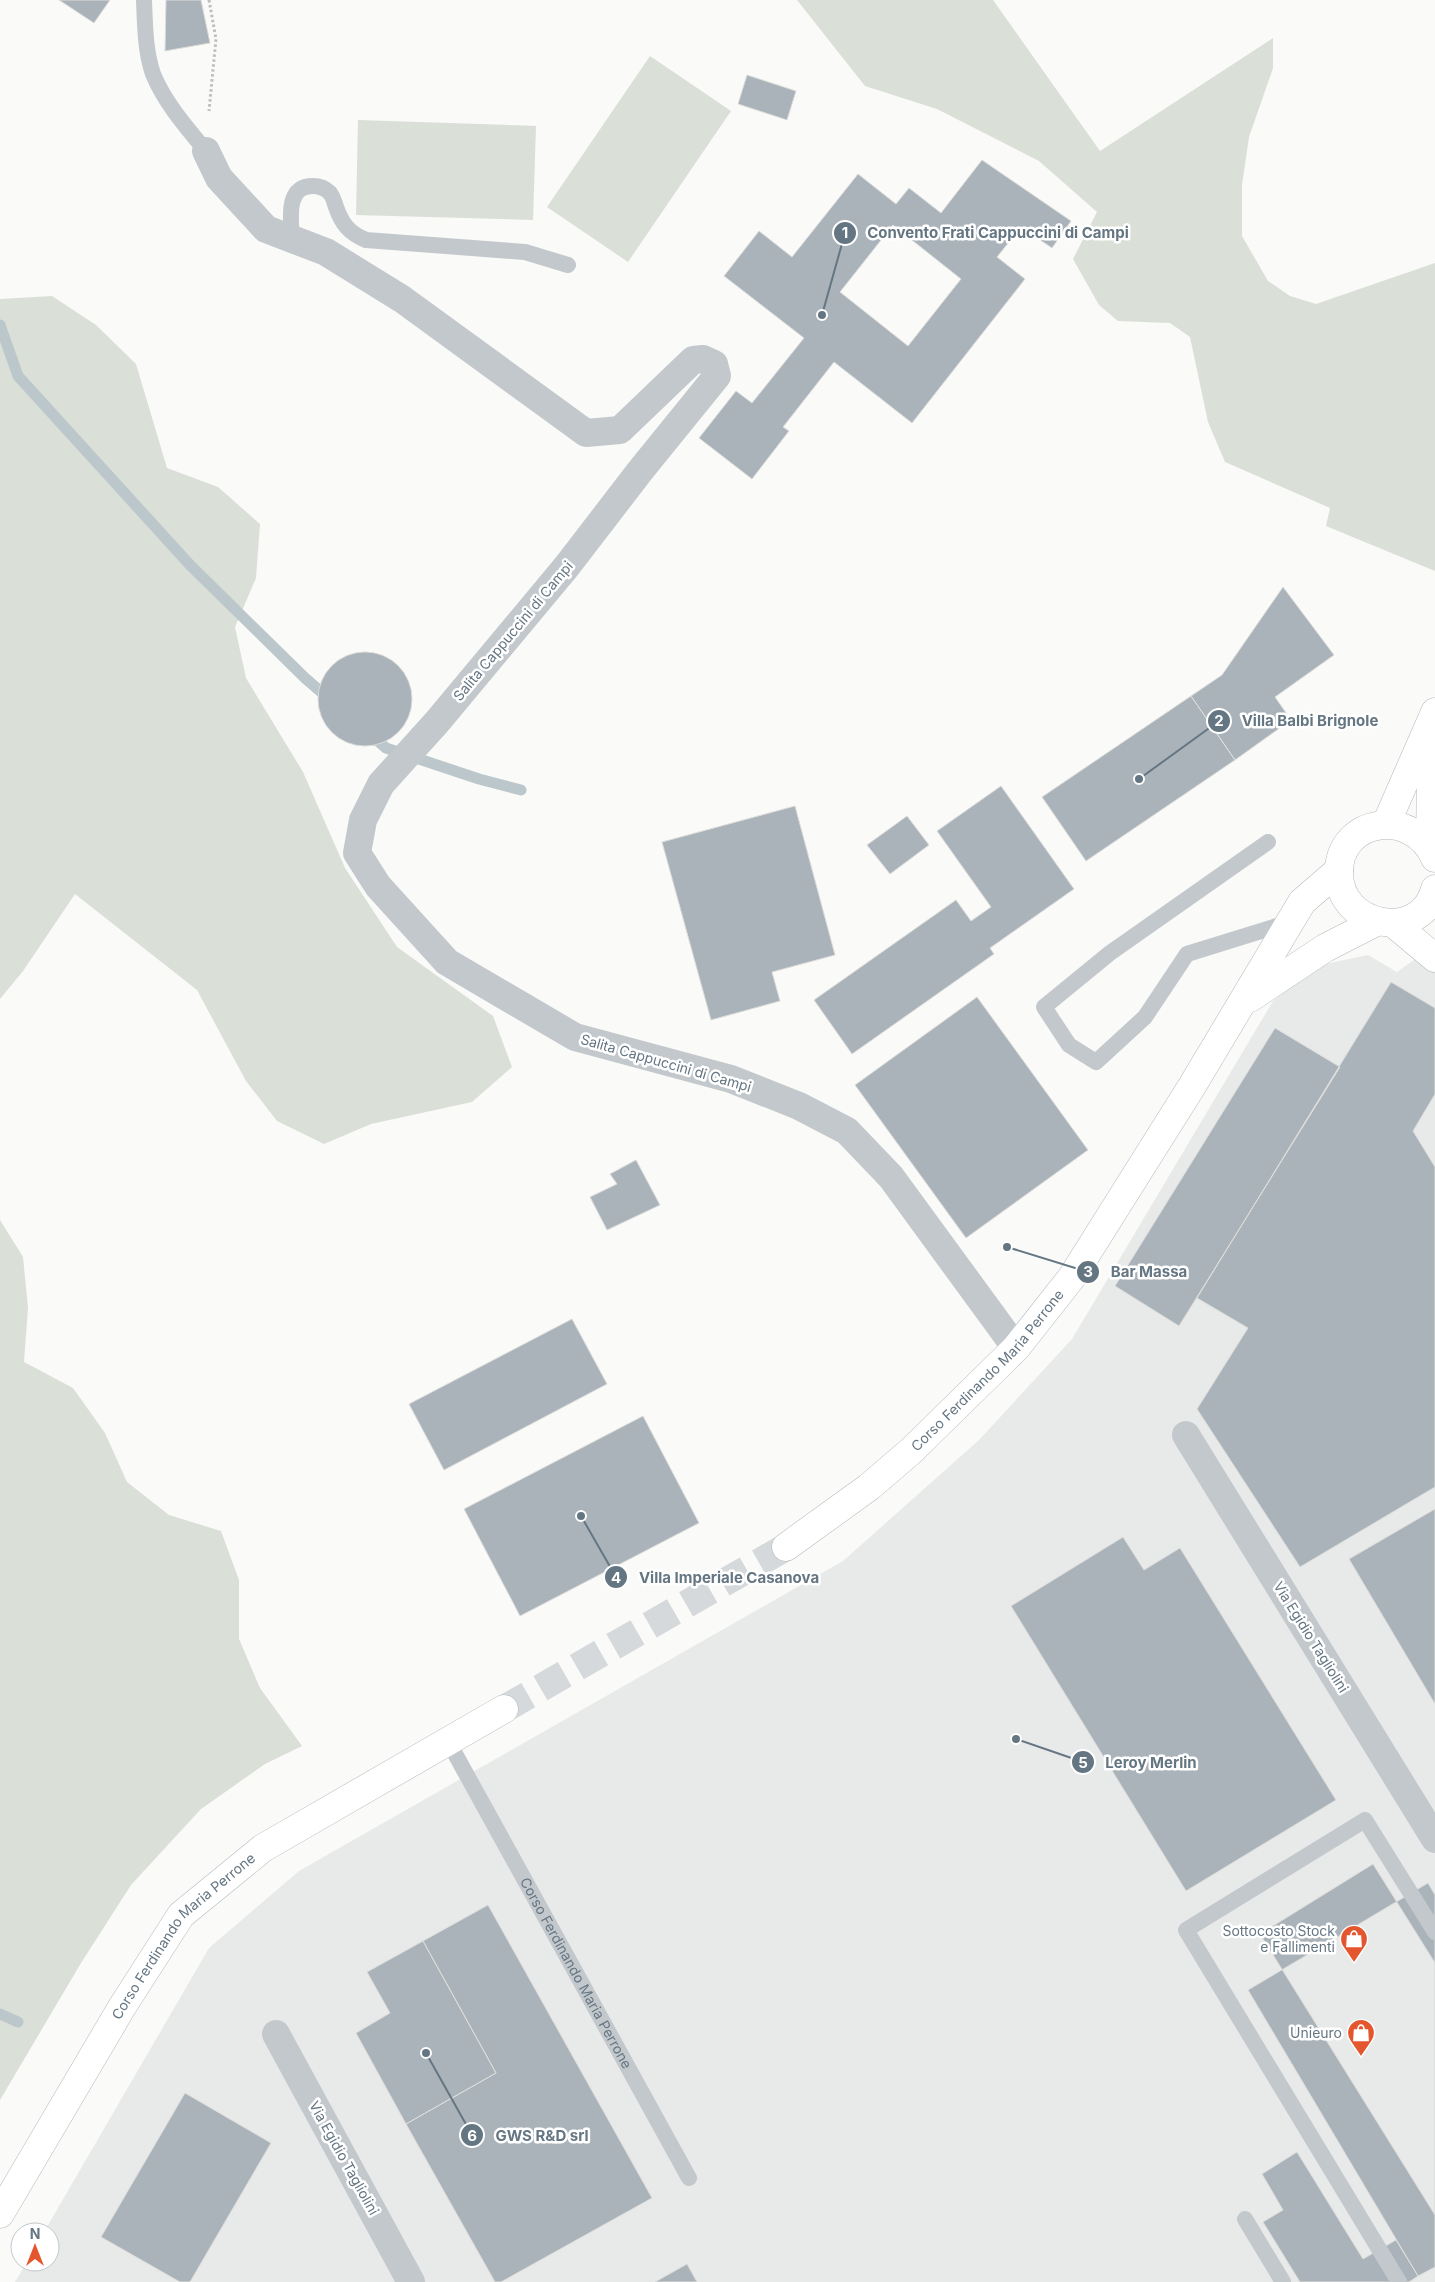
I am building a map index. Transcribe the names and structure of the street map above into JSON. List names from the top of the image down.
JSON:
{
  "streets": {
    "main road": ["Corso Ferdinando Maria Perrone"],
    "street": ["Salita Cappuccini di Campi", "Via Egidio Tagliolini"]
  },
  "crossings": [
    ["Salita Cappuccini di Campi", "Corso Ferdinando Maria Perrone"]
  ],
  "places": {
    "other": [
      "Convento Frati Cappuccini di Campi",
      "Villa Balbi Brignole",
      "Bar Massa",
      "Villa Imperiale Casanova",
      "Leroy Merlin",
      "GWS R&D srl"
    ],
    "shop": ["Sottocosto Stock e Fallimenti", "Unieuro"]
  },
  "north": "top"
}
